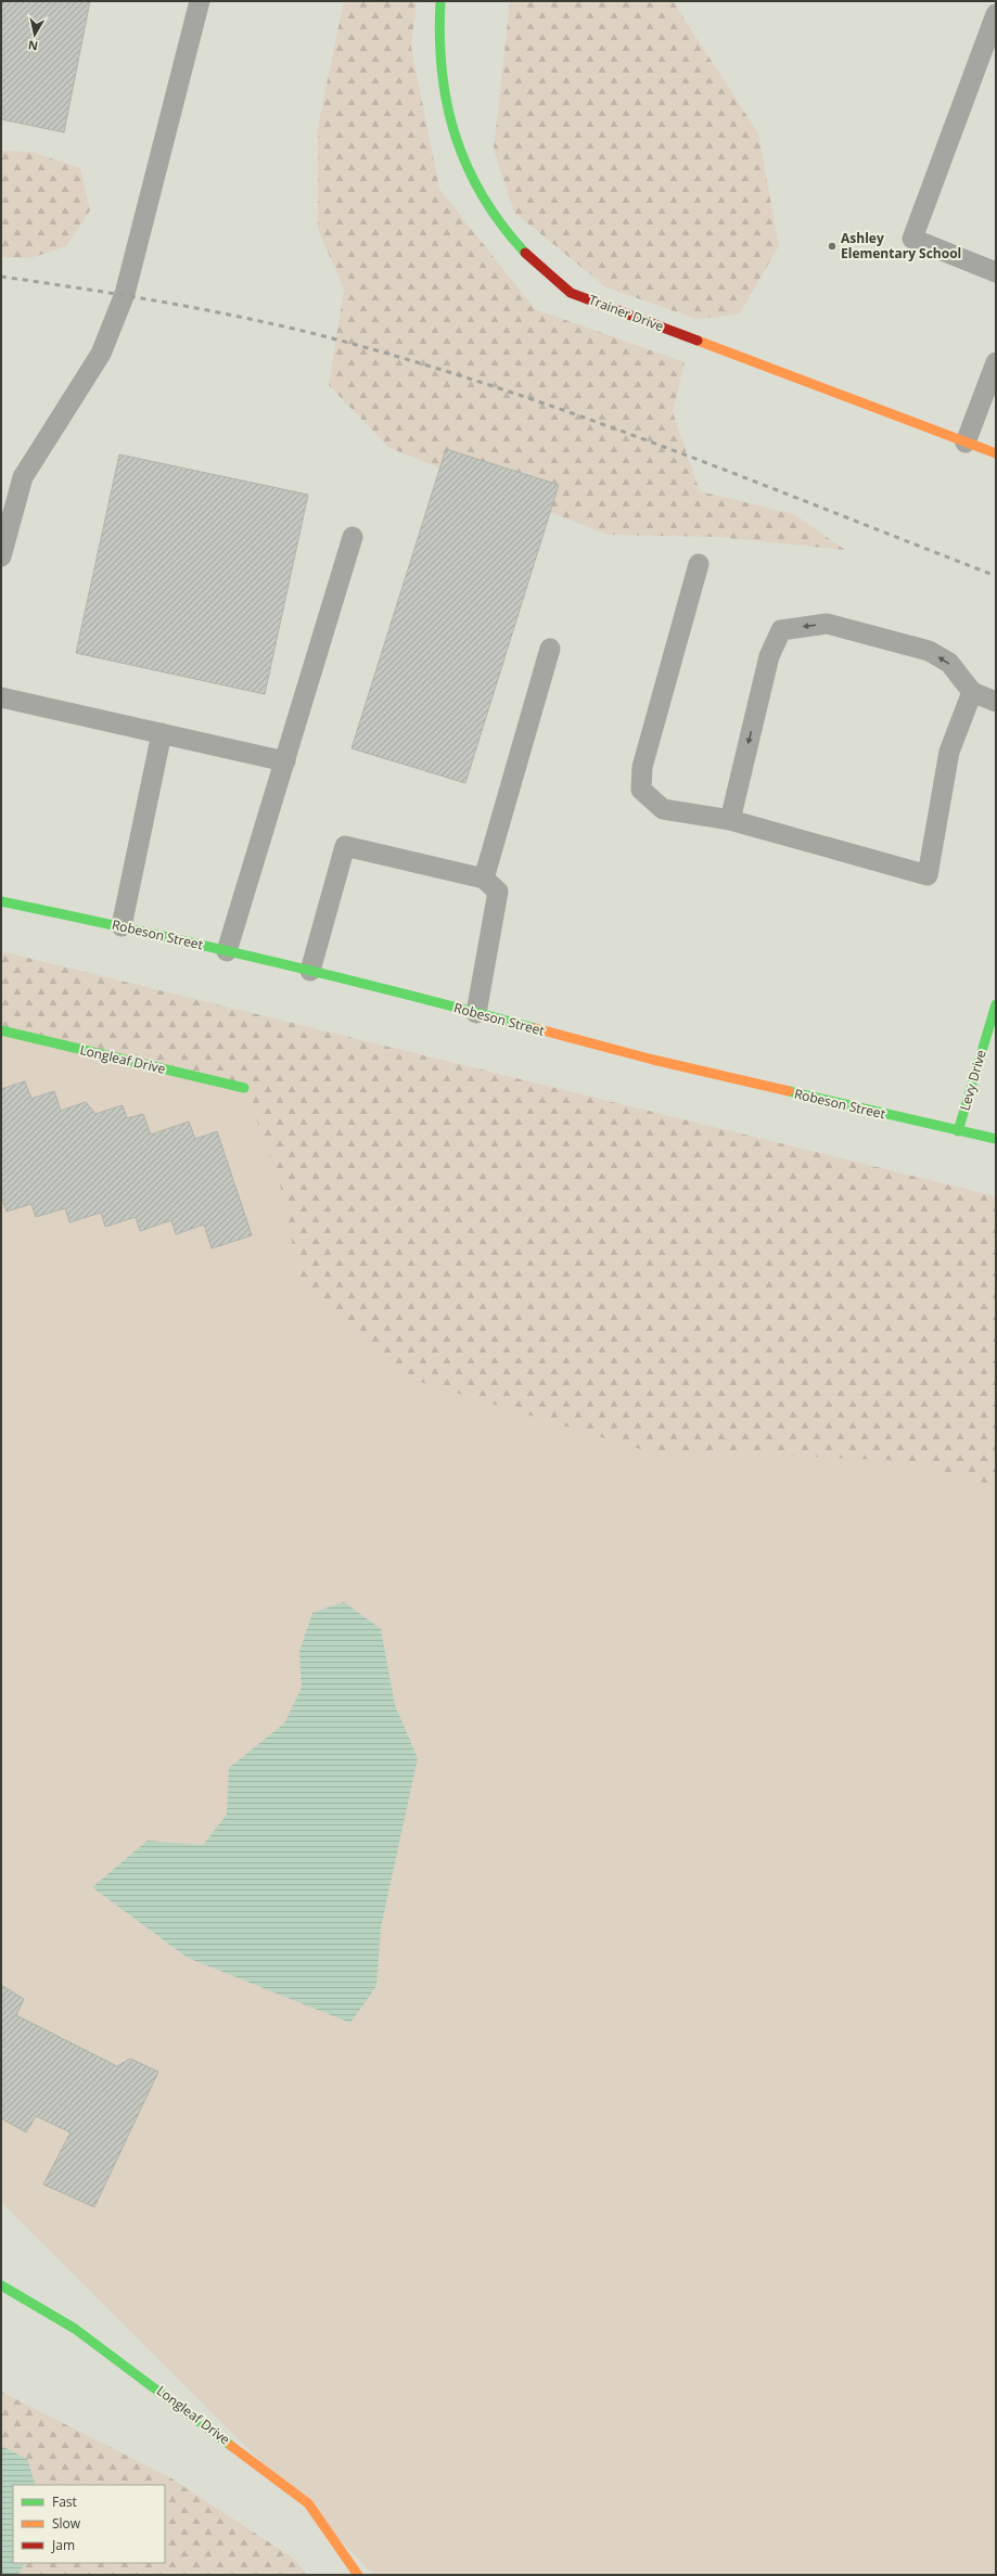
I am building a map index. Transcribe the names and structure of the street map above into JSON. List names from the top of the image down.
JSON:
{
  "streets": {
    "street": [
      "Trainer Drive",
      "Robeson Street",
      "Longleaf Drive",
      "Levy Drive"
    ]
  },
  "crossings": [
    ["Robeson Street", "Levy Drive"]
  ],
  "places": ["Ashley Elementary School"],
  "legend": ["Fast", "Slow", "Jam"],
  "north": "bottom"
}
